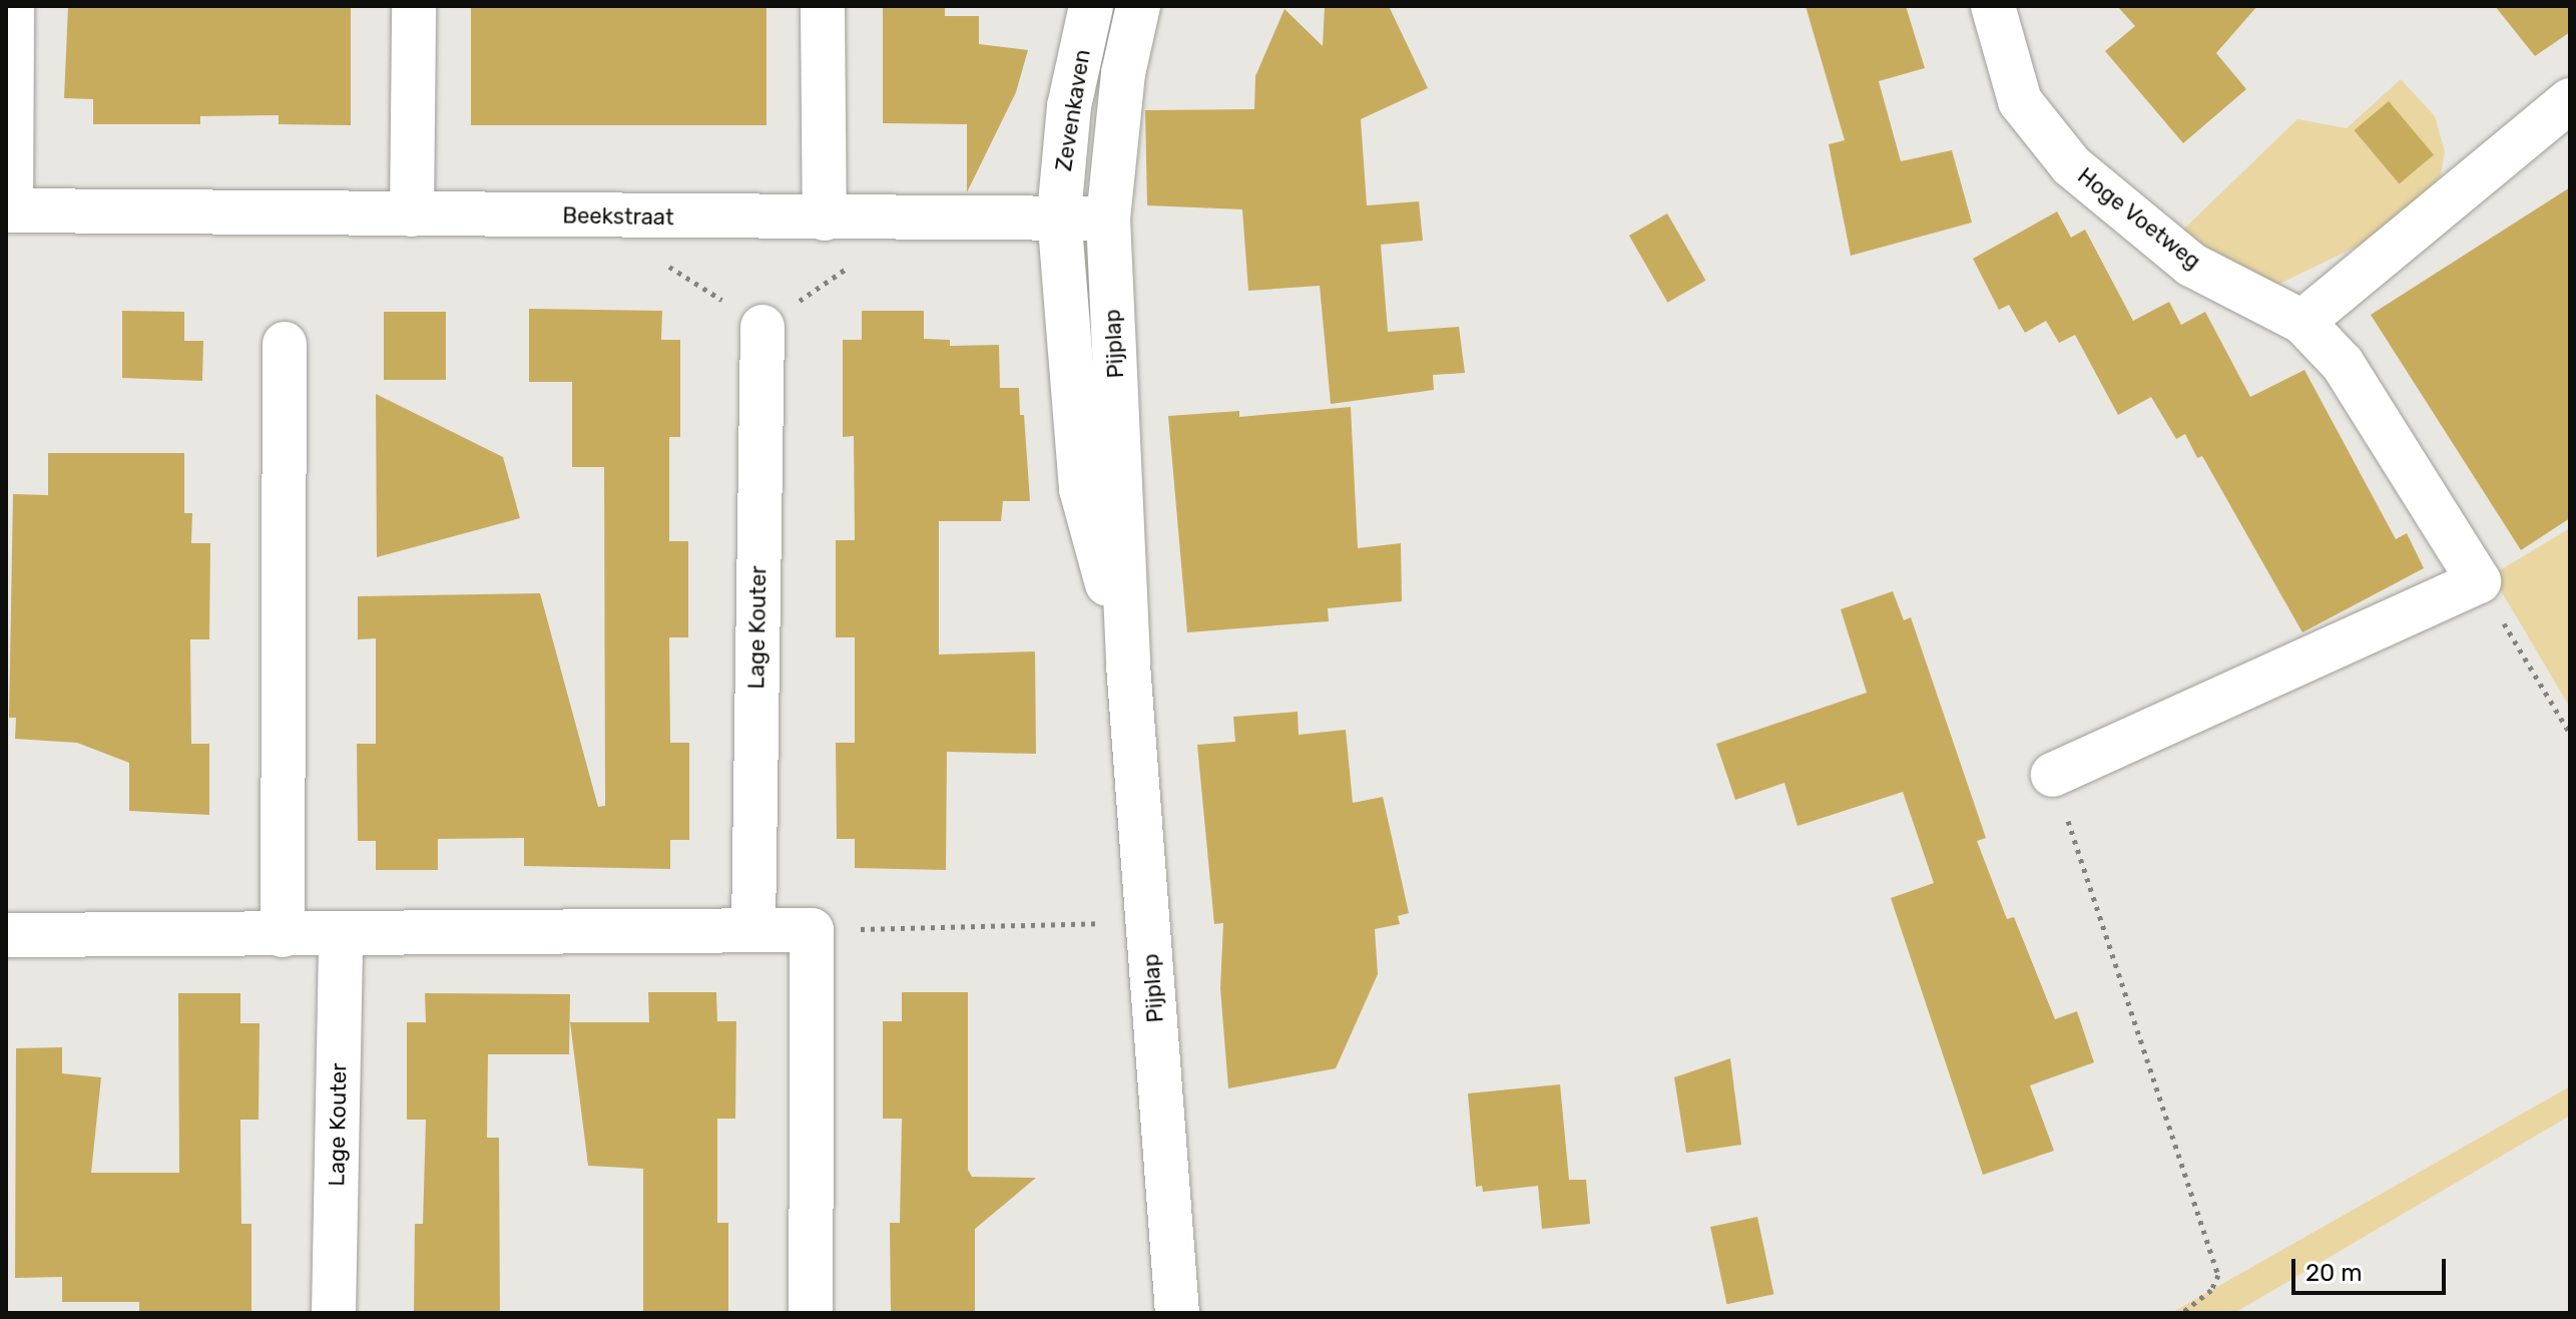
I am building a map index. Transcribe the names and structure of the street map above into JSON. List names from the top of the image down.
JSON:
{
  "streets": {
    "street": [
      "Zevenkaven",
      "Beekstraat",
      "Hoge Voetweg",
      "Pijplap",
      "Lage Kouter"
    ]
  },
  "crossings": [
    ["Zevenkaven", "Beekstraat"],
    ["Zevenkaven", "Pijplap"],
    ["Beekstraat", "Pijplap"]
  ],
  "scale_bar": "20 m"
}
